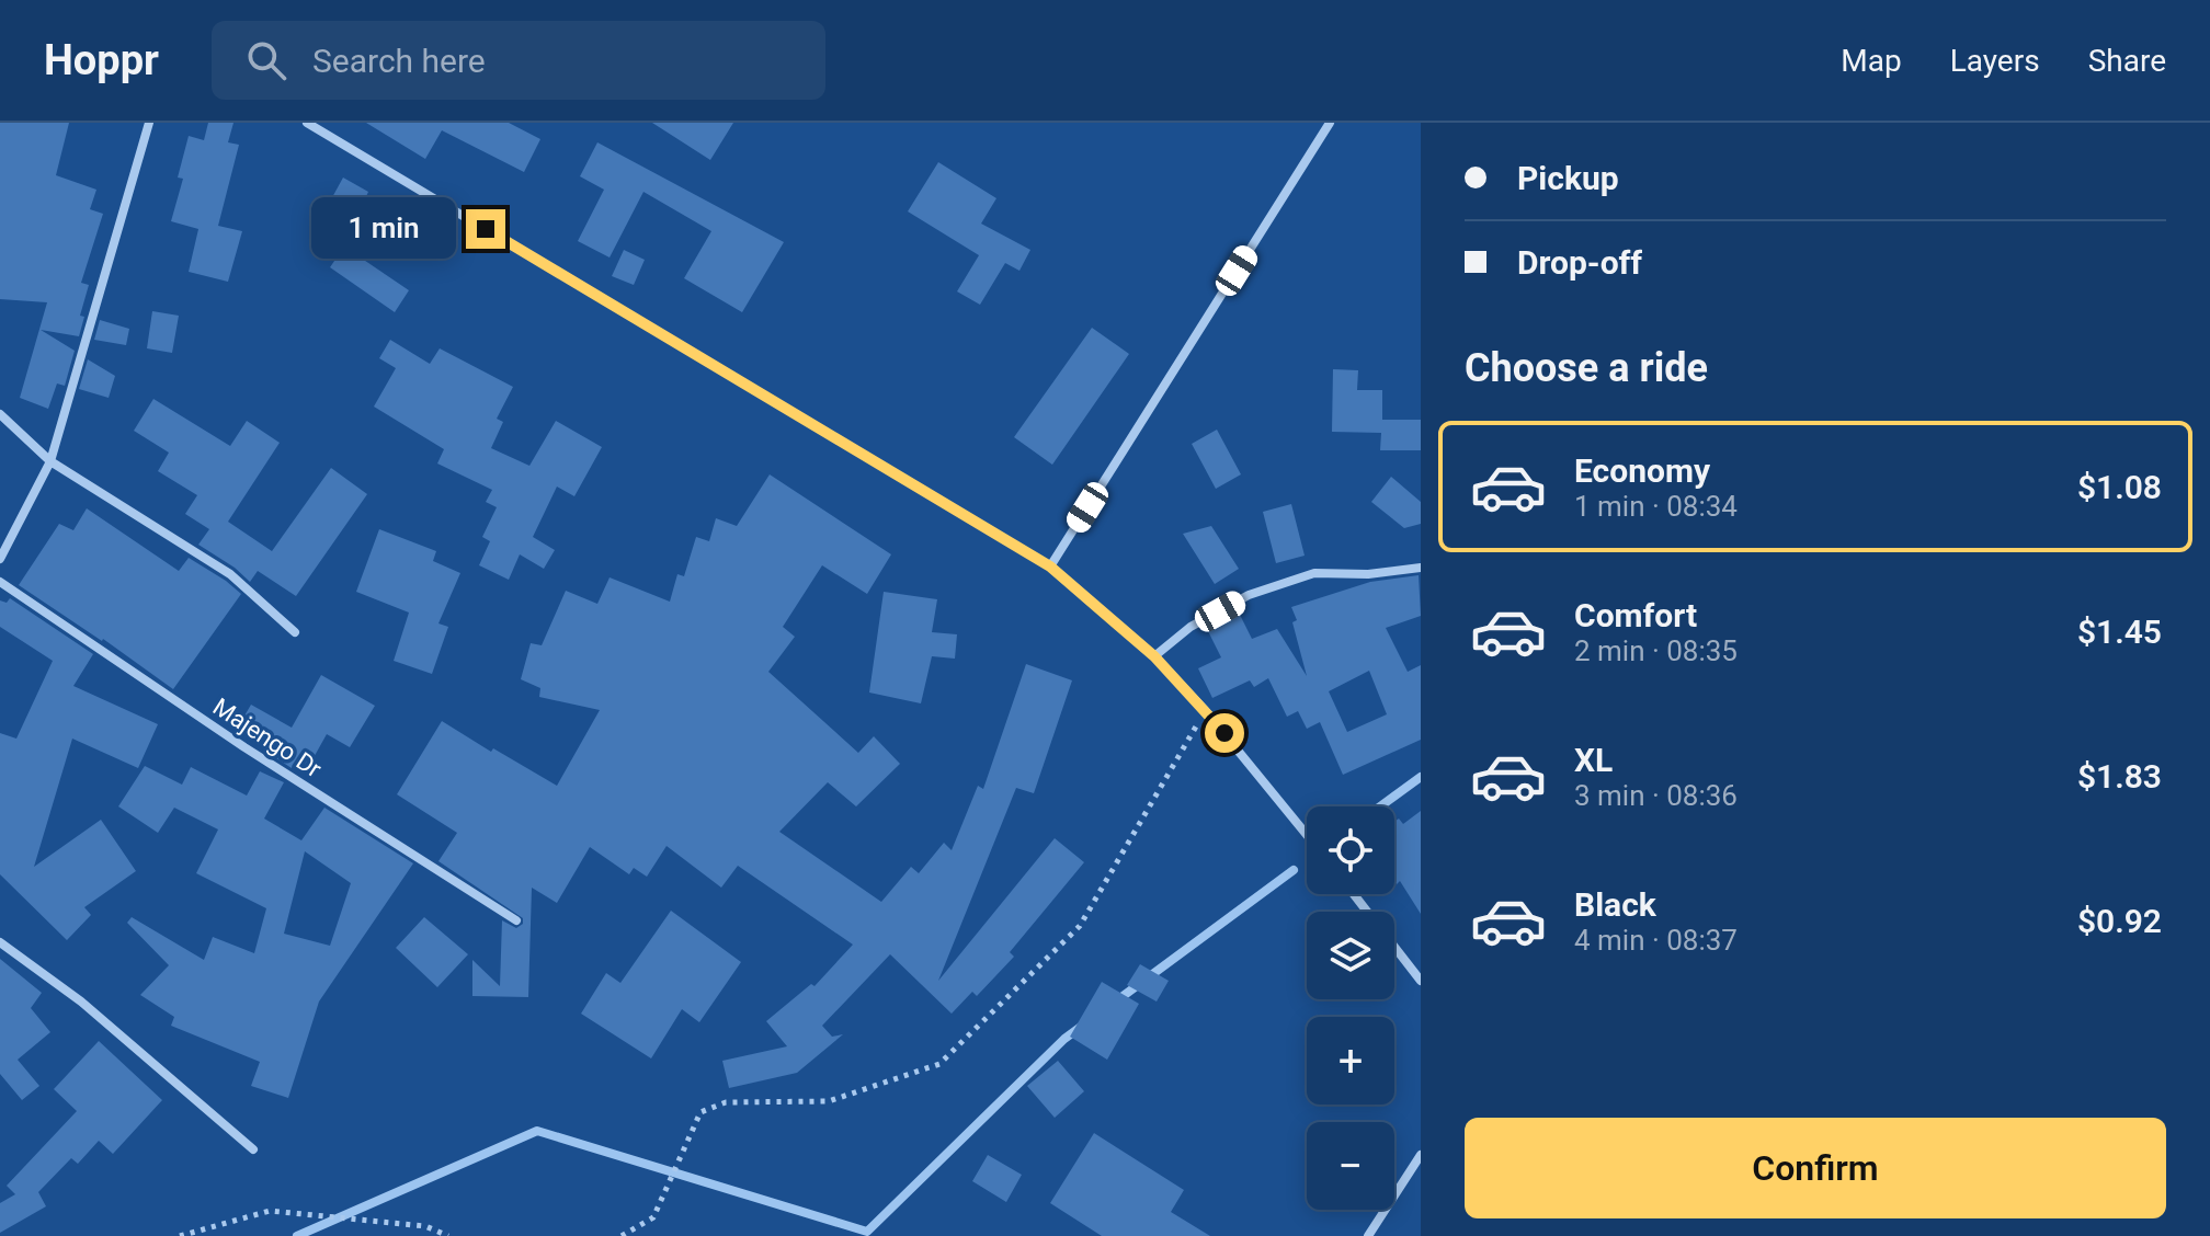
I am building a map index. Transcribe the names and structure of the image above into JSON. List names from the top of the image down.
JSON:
{
  "streets": {
    "street": ["Majengo Dr"]
  },
  "page": {
    "header": "Hoppr",
    "search": "Search here",
    "nav": ["Map", "Layers", "Share"],
    "banner": ["Pickup", "Drop-off"],
    "bubble": "1 min",
    "heading": "Choose a ride",
    "list": [
      {
        "name": "Economy",
        "note": "1 min · 08:34",
        "value": "$1.08"
      },
      {
        "name": "Comfort",
        "note": "2 min · 08:35",
        "value": "$1.45"
      },
      {
        "name": "XL",
        "note": "3 min · 08:36",
        "value": "$1.83"
      },
      {
        "name": "Black",
        "note": "4 min · 08:37",
        "value": "$0.92"
      }
    ],
    "map_buttons": ["+", "−"],
    "buttons": "Confirm"
  }
}
